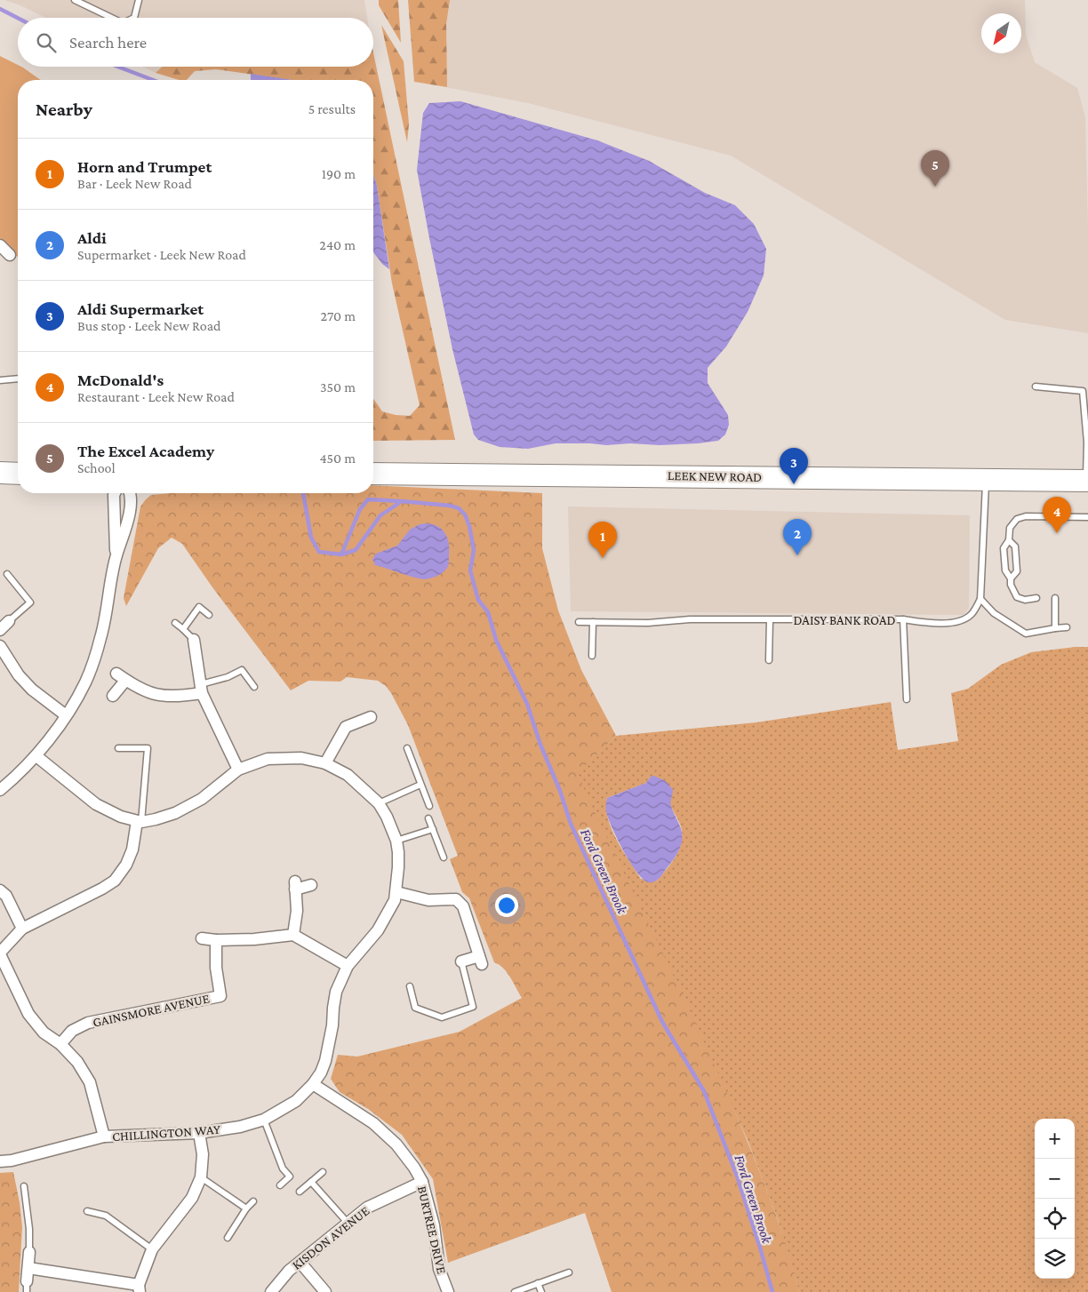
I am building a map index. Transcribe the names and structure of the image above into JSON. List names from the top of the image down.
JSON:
{
  "streets": {
    "highway": ["LEEK NEW ROAD"],
    "street": [
      "GAINSMORE AVENUE",
      "CHILLINGTON WAY",
      "BURTREE DRIVE",
      "KISDON AVENUE"
    ],
    "lane": ["DAISY BANK ROAD"]
  },
  "crossings": [
    ["CHILLINGTON WAY", "BURTREE DRIVE"],
    ["BURTREE DRIVE", "KISDON AVENUE"]
  ],
  "water": ["Ford Green Brook"],
  "north": "bottom left",
  "page": {
    "search": "Search here",
    "heading": ["Nearby", "5 results"],
    "list": [
      {
        "mark": "1",
        "name": "Horn and Trumpet",
        "note": "Bar · Leek New Road",
        "value": "190 m"
      },
      {
        "mark": "2",
        "name": "Aldi",
        "note": "Supermarket · Leek New Road",
        "value": "240 m"
      },
      {
        "mark": "3",
        "name": "Aldi Supermarket",
        "note": "Bus stop · Leek New Road",
        "value": "270 m"
      },
      {
        "mark": "4",
        "name": "McDonald's",
        "note": "Restaurant · Leek New Road",
        "value": "350 m"
      },
      {
        "mark": "5",
        "name": "The Excel Academy",
        "note": "School",
        "value": "450 m"
      }
    ],
    "pins": [
      "5",
      "3",
      "4",
      "2",
      "1"
    ],
    "map_buttons": ["+", "−"]
  }
}
